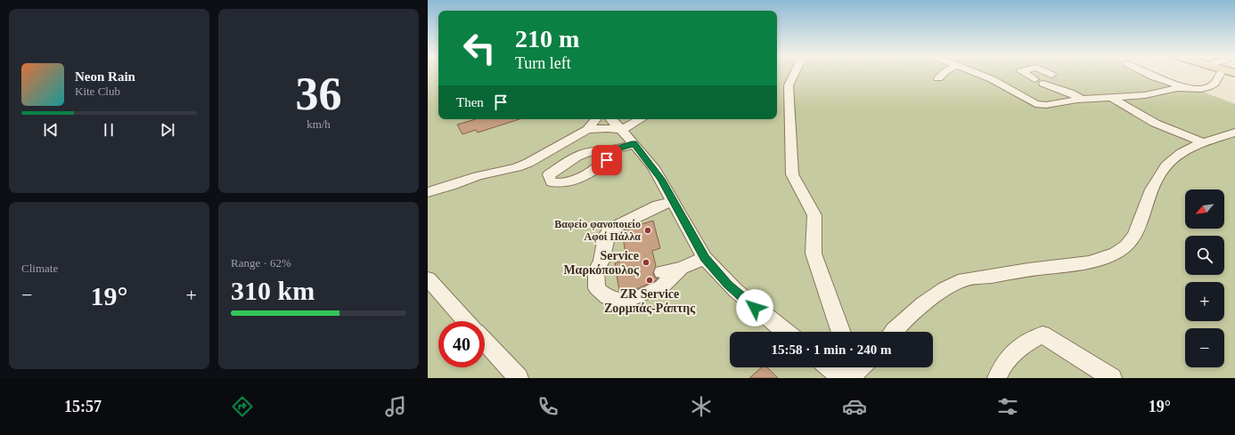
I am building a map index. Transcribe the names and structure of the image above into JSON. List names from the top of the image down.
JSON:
{
  "places": ["Βαφείο φανοποιείο Αφοί Πάλλα", "Service Μαρκόπουλος", "ZR Service Ζορμπάς-Ράπτης"],
  "north": "bottom left",
  "page": {
    "tile": [
      ["36", "km/h"],
      "Climate",
      ["Range · 62%", "310 km"]
    ],
    "turn": ["210 m", "Turn left"],
    "song": ["Neon Rain", "Kite Club"],
    "then": "Then",
    "map_buttons": ["+", "−"],
    "heat": ["−", "19°", "+"],
    "limit": "40",
    "trip": "15:58 · 1 min · 240 m",
    "tabs": ["15:57", "19°"]
  }
}
